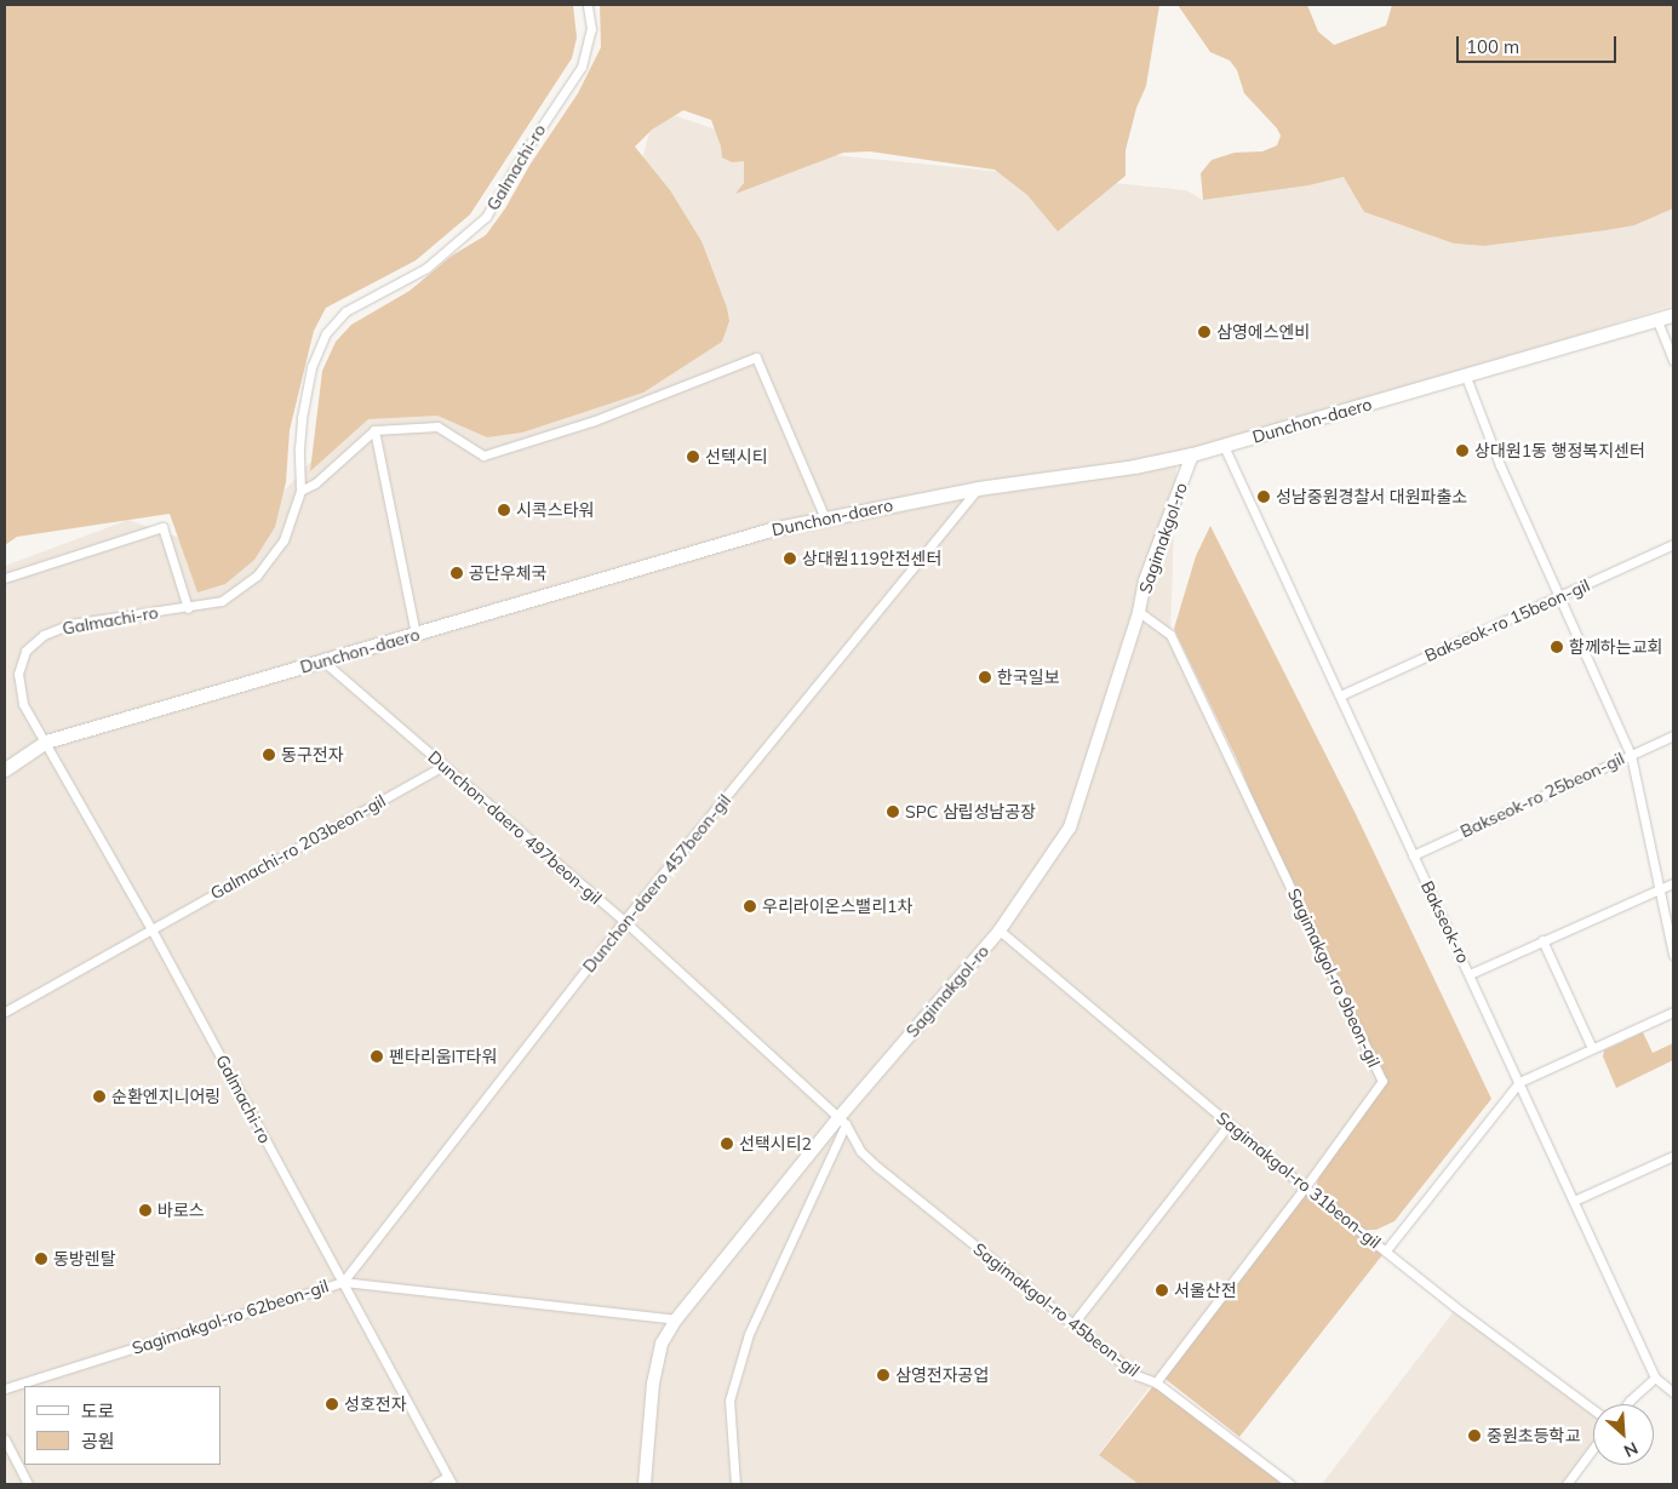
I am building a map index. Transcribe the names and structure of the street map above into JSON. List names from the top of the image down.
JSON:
{
  "streets": {
    "main road": ["Dunchon-daero"],
    "street": [
      "Galmachi-ro",
      "Sagimakgol-ro",
      "Bakseok-ro 15beon-gil",
      "Bakseok-ro 25beon-gil",
      "Dunchon-daero 497beon-gil",
      "Galmachi-ro 203beon-gil",
      "Dunchon-daero 457beon-gil",
      "Bakseok-ro",
      "Sagimakgol-ro 9beon-gil",
      "Sagimakgol-ro 31beon-gil",
      "Sagimakgol-ro 45beon-gil",
      "Sagimakgol-ro 62beon-gil"
    ]
  },
  "crossings": [
    ["Galmachi-ro", "Dunchon-daero"],
    ["Galmachi-ro", "Galmachi-ro 203beon-gil"],
    ["Galmachi-ro", "Dunchon-daero 457beon-gil"],
    ["Galmachi-ro", "Sagimakgol-ro 62beon-gil"],
    ["Dunchon-daero", "Sagimakgol-ro"],
    ["Dunchon-daero", "Dunchon-daero 497beon-gil"],
    ["Dunchon-daero", "Dunchon-daero 457beon-gil"],
    ["Dunchon-daero", "Bakseok-ro"],
    ["Sagimakgol-ro", "Dunchon-daero 497beon-gil"],
    ["Sagimakgol-ro", "Sagimakgol-ro 9beon-gil"],
    ["Sagimakgol-ro", "Sagimakgol-ro 31beon-gil"],
    ["Sagimakgol-ro", "Sagimakgol-ro 45beon-gil"],
    ["Sagimakgol-ro", "Sagimakgol-ro 62beon-gil"],
    ["Bakseok-ro 15beon-gil", "Bakseok-ro"],
    ["Bakseok-ro 25beon-gil", "Bakseok-ro"],
    ["Dunchon-daero 497beon-gil", "Galmachi-ro 203beon-gil"],
    ["Dunchon-daero 497beon-gil", "Dunchon-daero 457beon-gil"],
    ["Dunchon-daero 497beon-gil", "Sagimakgol-ro 45beon-gil"],
    ["Dunchon-daero 457beon-gil", "Sagimakgol-ro 62beon-gil"],
    ["Sagimakgol-ro 9beon-gil", "Sagimakgol-ro 31beon-gil"],
    ["Sagimakgol-ro 9beon-gil", "Sagimakgol-ro 45beon-gil"]
  ],
  "places": [
    "삼영에스엔비",
    "상대원1동 행정복지센터",
    "선텍시티",
    "성남중원경찰서 대원파출소",
    "시콕스타워",
    "상대원119안전센터",
    "공단우체국",
    "함께하는교회",
    "한국일보",
    "동구전자",
    "SPC 삼립성남공장",
    "우리라이온스밸리1차",
    "펜타리움IT타워",
    "순환엔지니어링",
    "선택시티2",
    "바로스",
    "동방렌탈",
    "서울산전",
    "삼영전자공업",
    "성호전자",
    "중원초등학교"
  ],
  "legend": ["도로", "공원"],
  "scale_bar": "100 m",
  "north": "bottom right"
}
